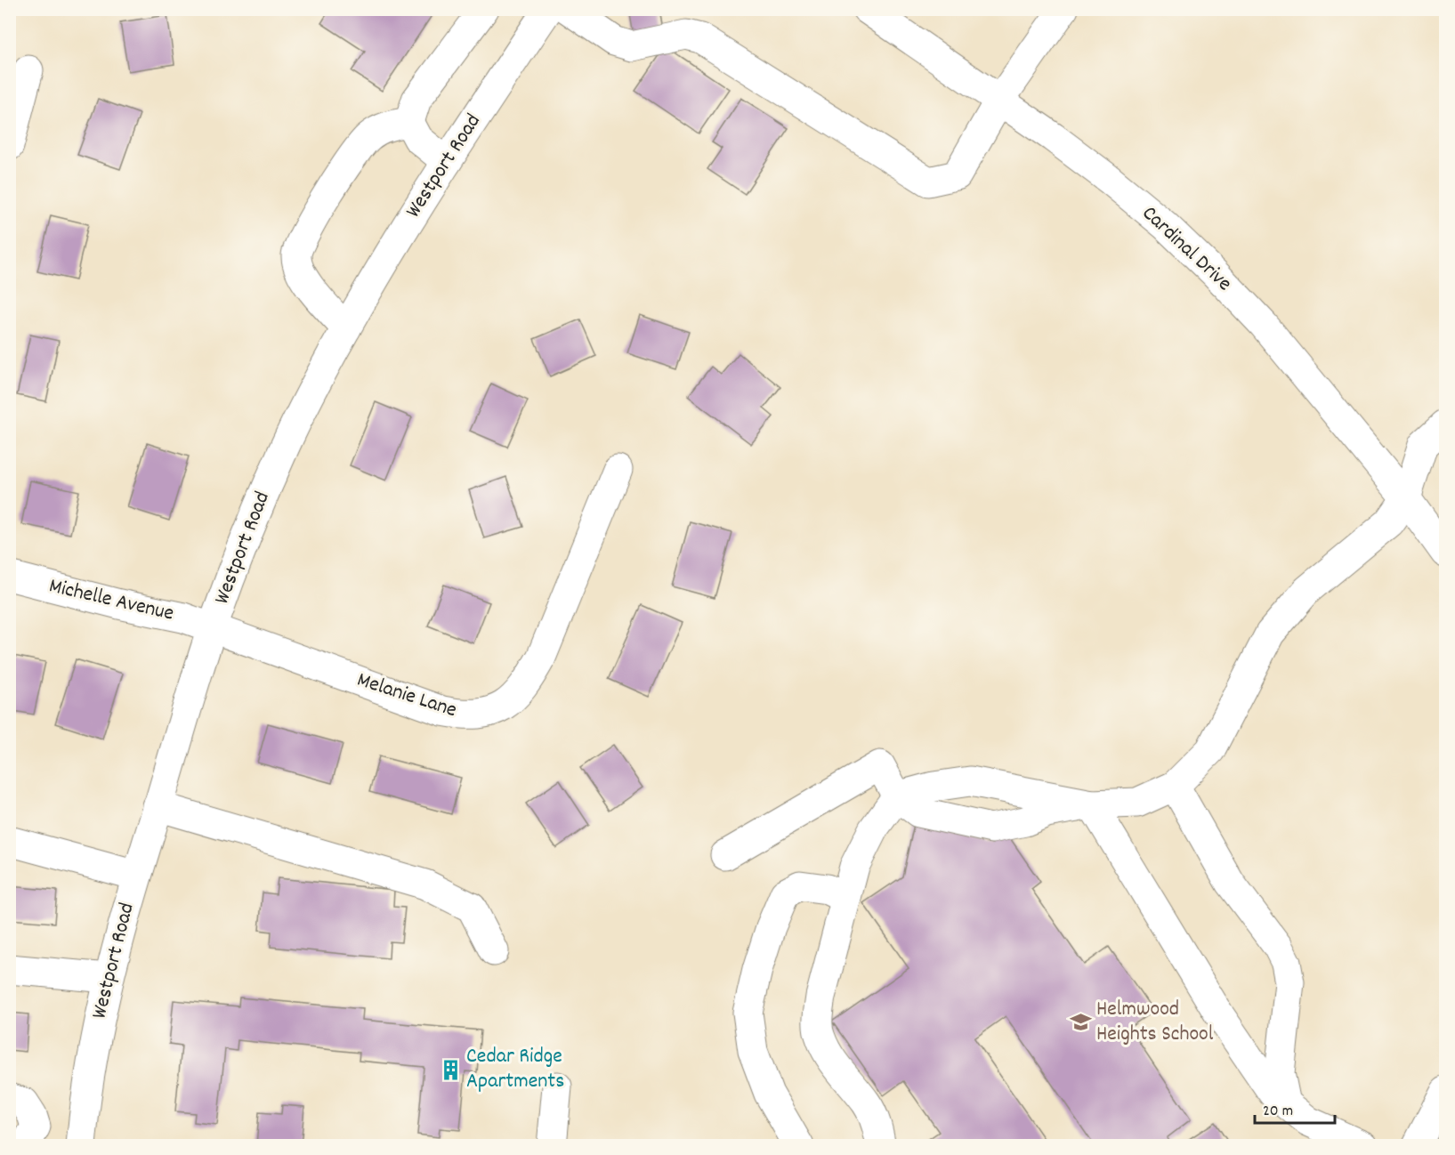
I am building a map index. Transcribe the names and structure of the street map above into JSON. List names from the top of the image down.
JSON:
{
  "streets": {
    "street": [
      "Westport Road",
      "Cardinal Drive",
      "Michelle Avenue",
      "Melanie Lane"
    ]
  },
  "crossings": [
    ["Westport Road", "Michelle Avenue"],
    ["Westport Road", "Melanie Lane"],
    ["Michelle Avenue", "Melanie Lane"]
  ],
  "places": {
    "school or university": ["Helmwood Heights School"],
    "building": ["Cedar Ridge Apartments"]
  },
  "scale_bar": "20 m"
}
